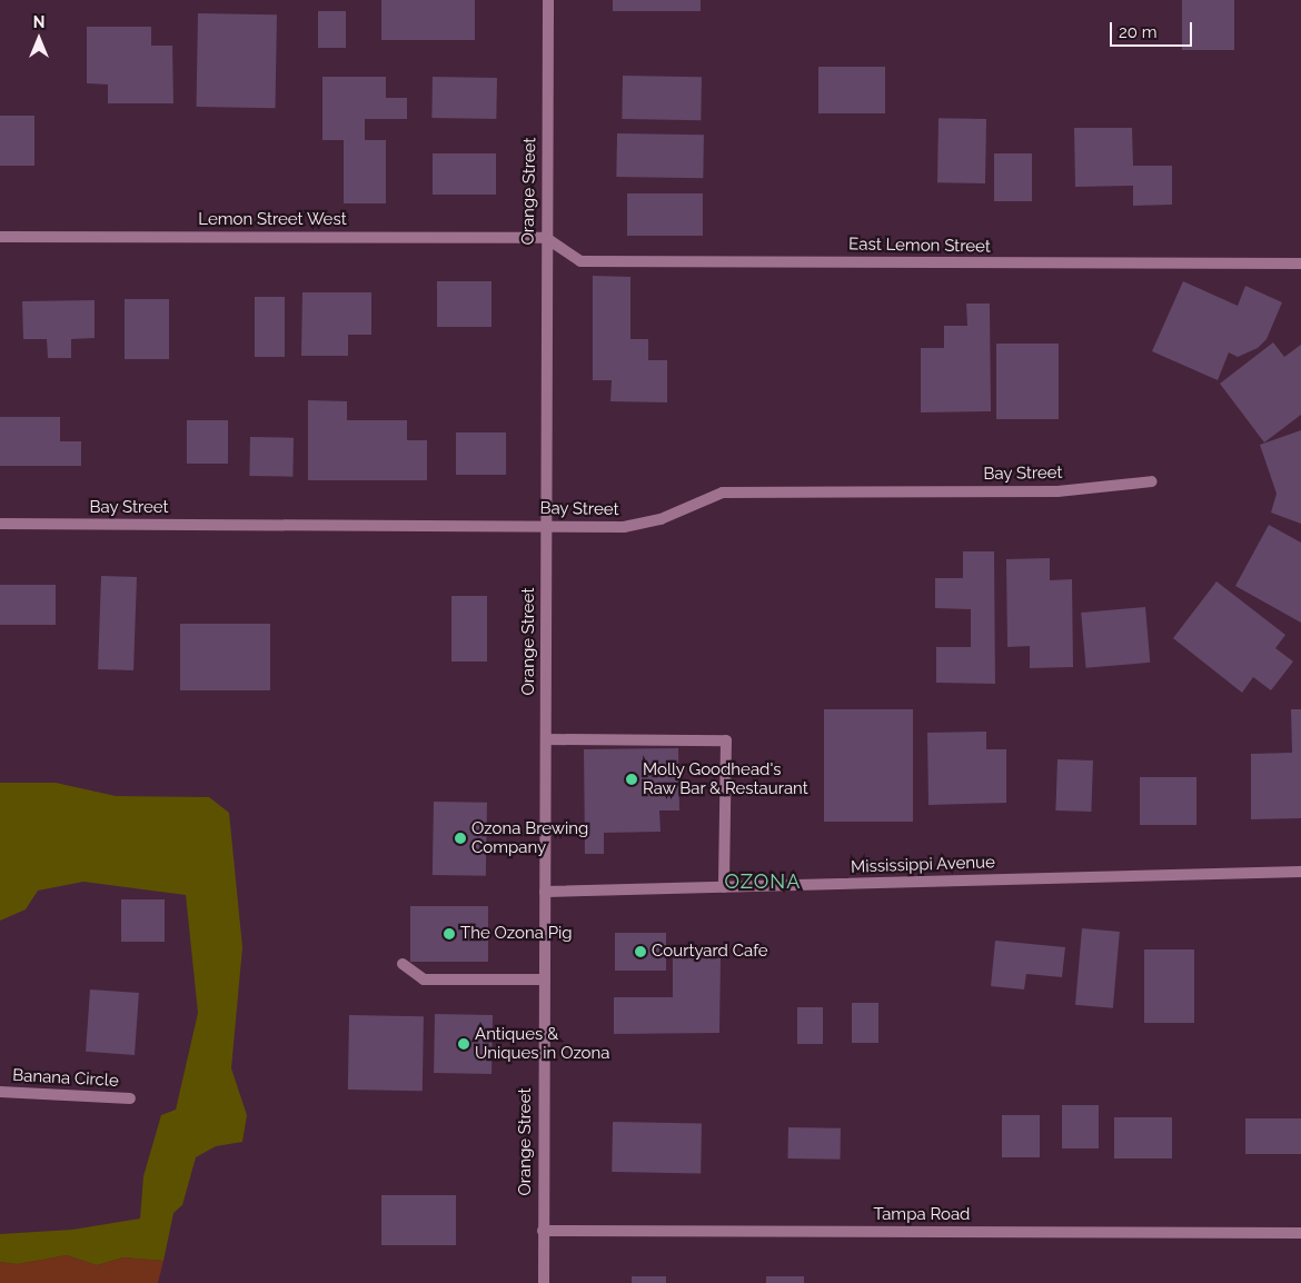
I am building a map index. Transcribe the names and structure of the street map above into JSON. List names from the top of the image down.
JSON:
{
  "streets": {
    "street": [
      "Orange Street",
      "Lemon Street West",
      "East Lemon Street",
      "Bay Street",
      "Mississippi Avenue",
      "Banana Circle",
      "Tampa Road"
    ]
  },
  "crossings": [
    ["Orange Street", "Lemon Street West"],
    ["Orange Street", "East Lemon Street"],
    ["Orange Street", "Bay Street"],
    ["Orange Street", "Mississippi Avenue"],
    ["Orange Street", "Tampa Road"],
    ["Lemon Street West", "East Lemon Street"]
  ],
  "districts": ["OZONA"],
  "places": [
    "Molly Goodhead's Raw Bar & Restaurant",
    "Ozona Brewing Company",
    "The Ozona Pig",
    "Courtyard Cafe",
    "Antiques & Uniques in Ozona"
  ],
  "scale_bar": "20 m",
  "north": "top"
}
